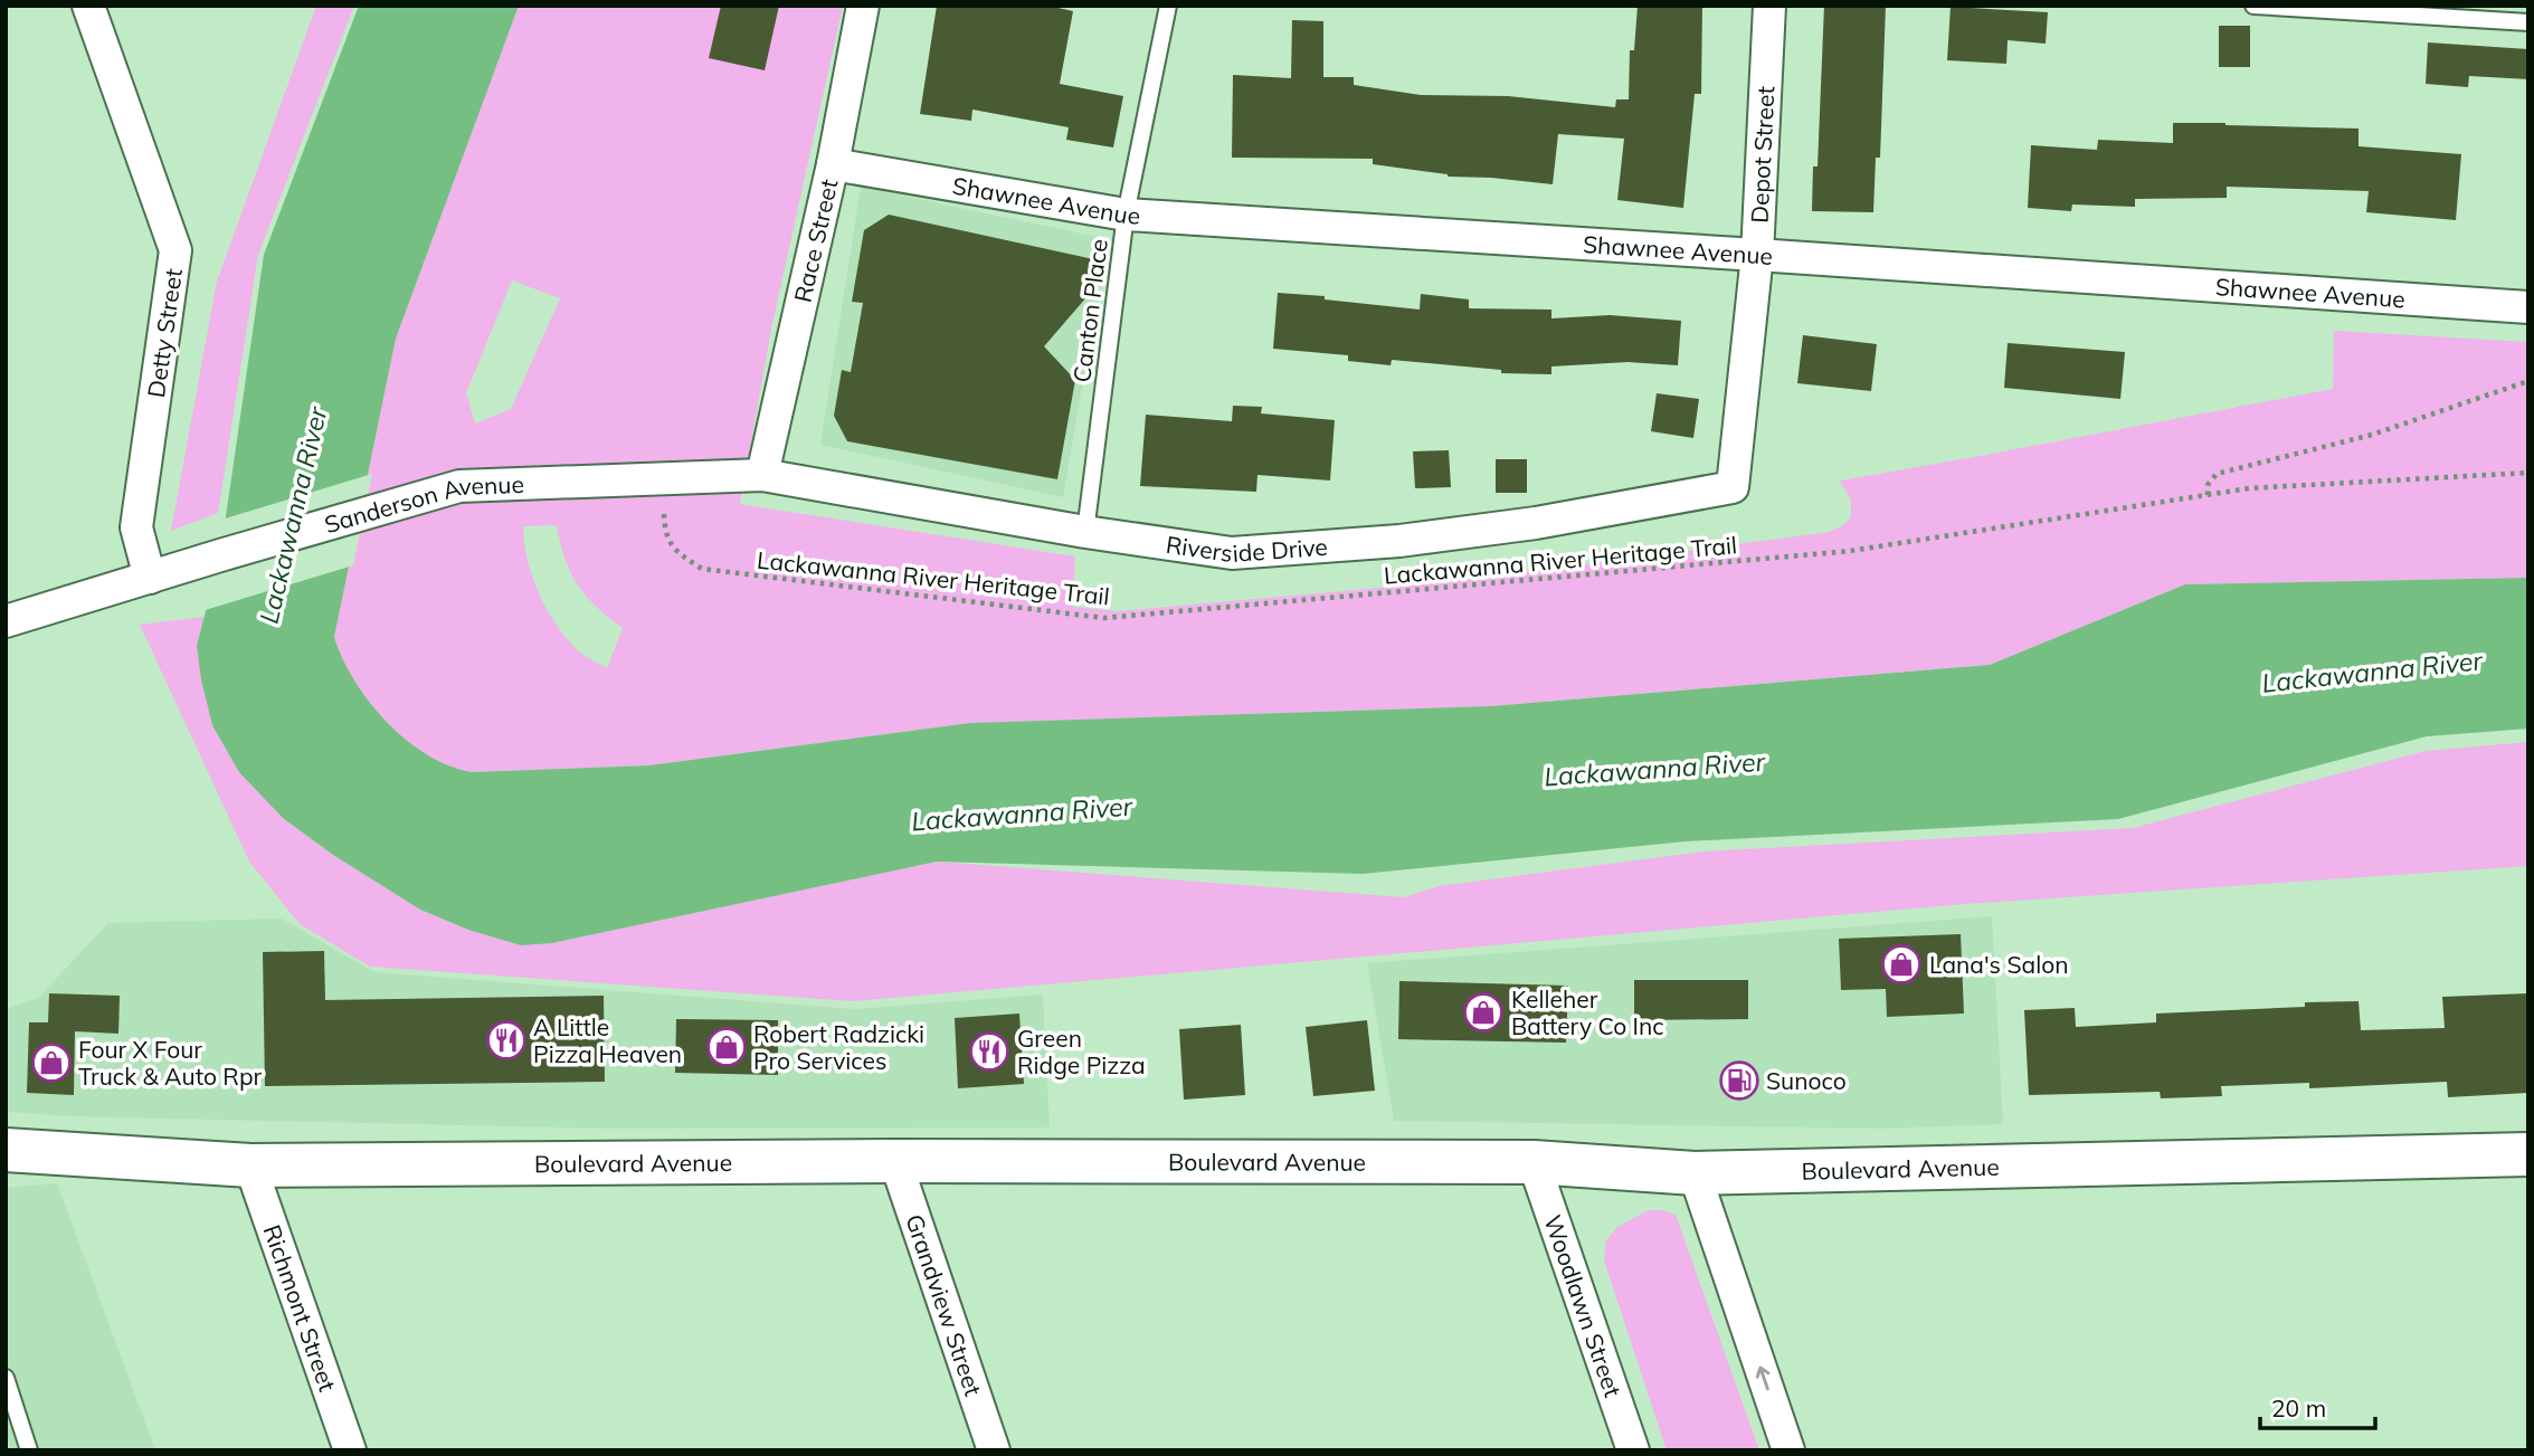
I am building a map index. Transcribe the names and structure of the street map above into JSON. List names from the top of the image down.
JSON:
{
  "streets": {
    "street": [
      "Depot Street",
      "Shawnee Avenue",
      "Race Street",
      "Detty Street",
      "Sanderson Avenue",
      "Riverside Drive",
      "Boulevard Avenue",
      "Grandview Street",
      "Woodlawn Street",
      "Richmont Street"
    ],
    "lane": ["Canton Place"],
    "path": ["Lackawanna River Heritage Trail"]
  },
  "crossings": [
    ["Depot Street", "Shawnee Avenue"],
    ["Depot Street", "Riverside Drive"],
    ["Shawnee Avenue", "Race Street"],
    ["Shawnee Avenue", "Canton Place"],
    ["Race Street", "Sanderson Avenue"],
    ["Race Street", "Riverside Drive"],
    ["Canton Place", "Riverside Drive"],
    ["Detty Street", "Sanderson Avenue"],
    ["Sanderson Avenue", "Riverside Drive"],
    ["Sanderson Avenue", "Lackawanna River Heritage Trail"],
    ["Boulevard Avenue", "Grandview Street"],
    ["Boulevard Avenue", "Woodlawn Street"],
    ["Boulevard Avenue", "Richmont Street"]
  ],
  "water": ["Lackawanna River"],
  "places": {
    "shop": [
      "Lana's Salon",
      "Kelleher Battery Co Inc",
      "Robert Radzicki Pro Services",
      "Four X Four Truck & Auto Rpr"
    ],
    "restaurant": ["A Little Pizza Heaven", "Green Ridge Pizza"],
    "fuel station": ["Sunoco"]
  },
  "scale_bar": "20 m"
}
